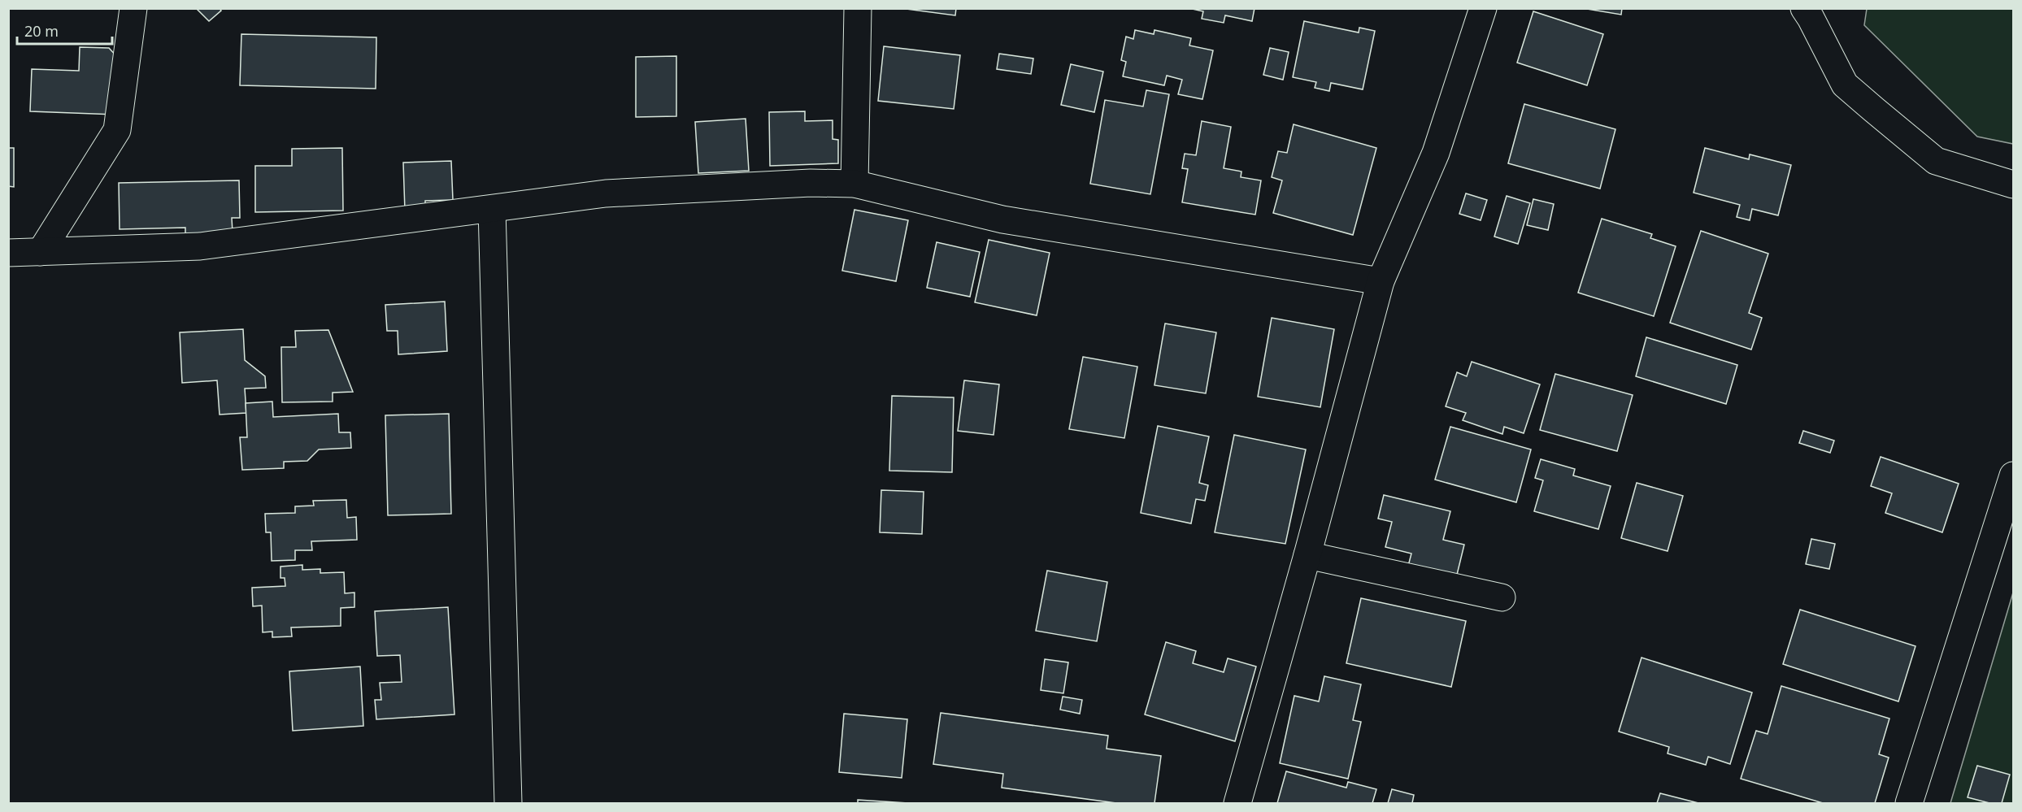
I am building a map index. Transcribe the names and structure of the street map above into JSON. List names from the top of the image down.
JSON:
{
  "scale_bar": "20 m"
}
